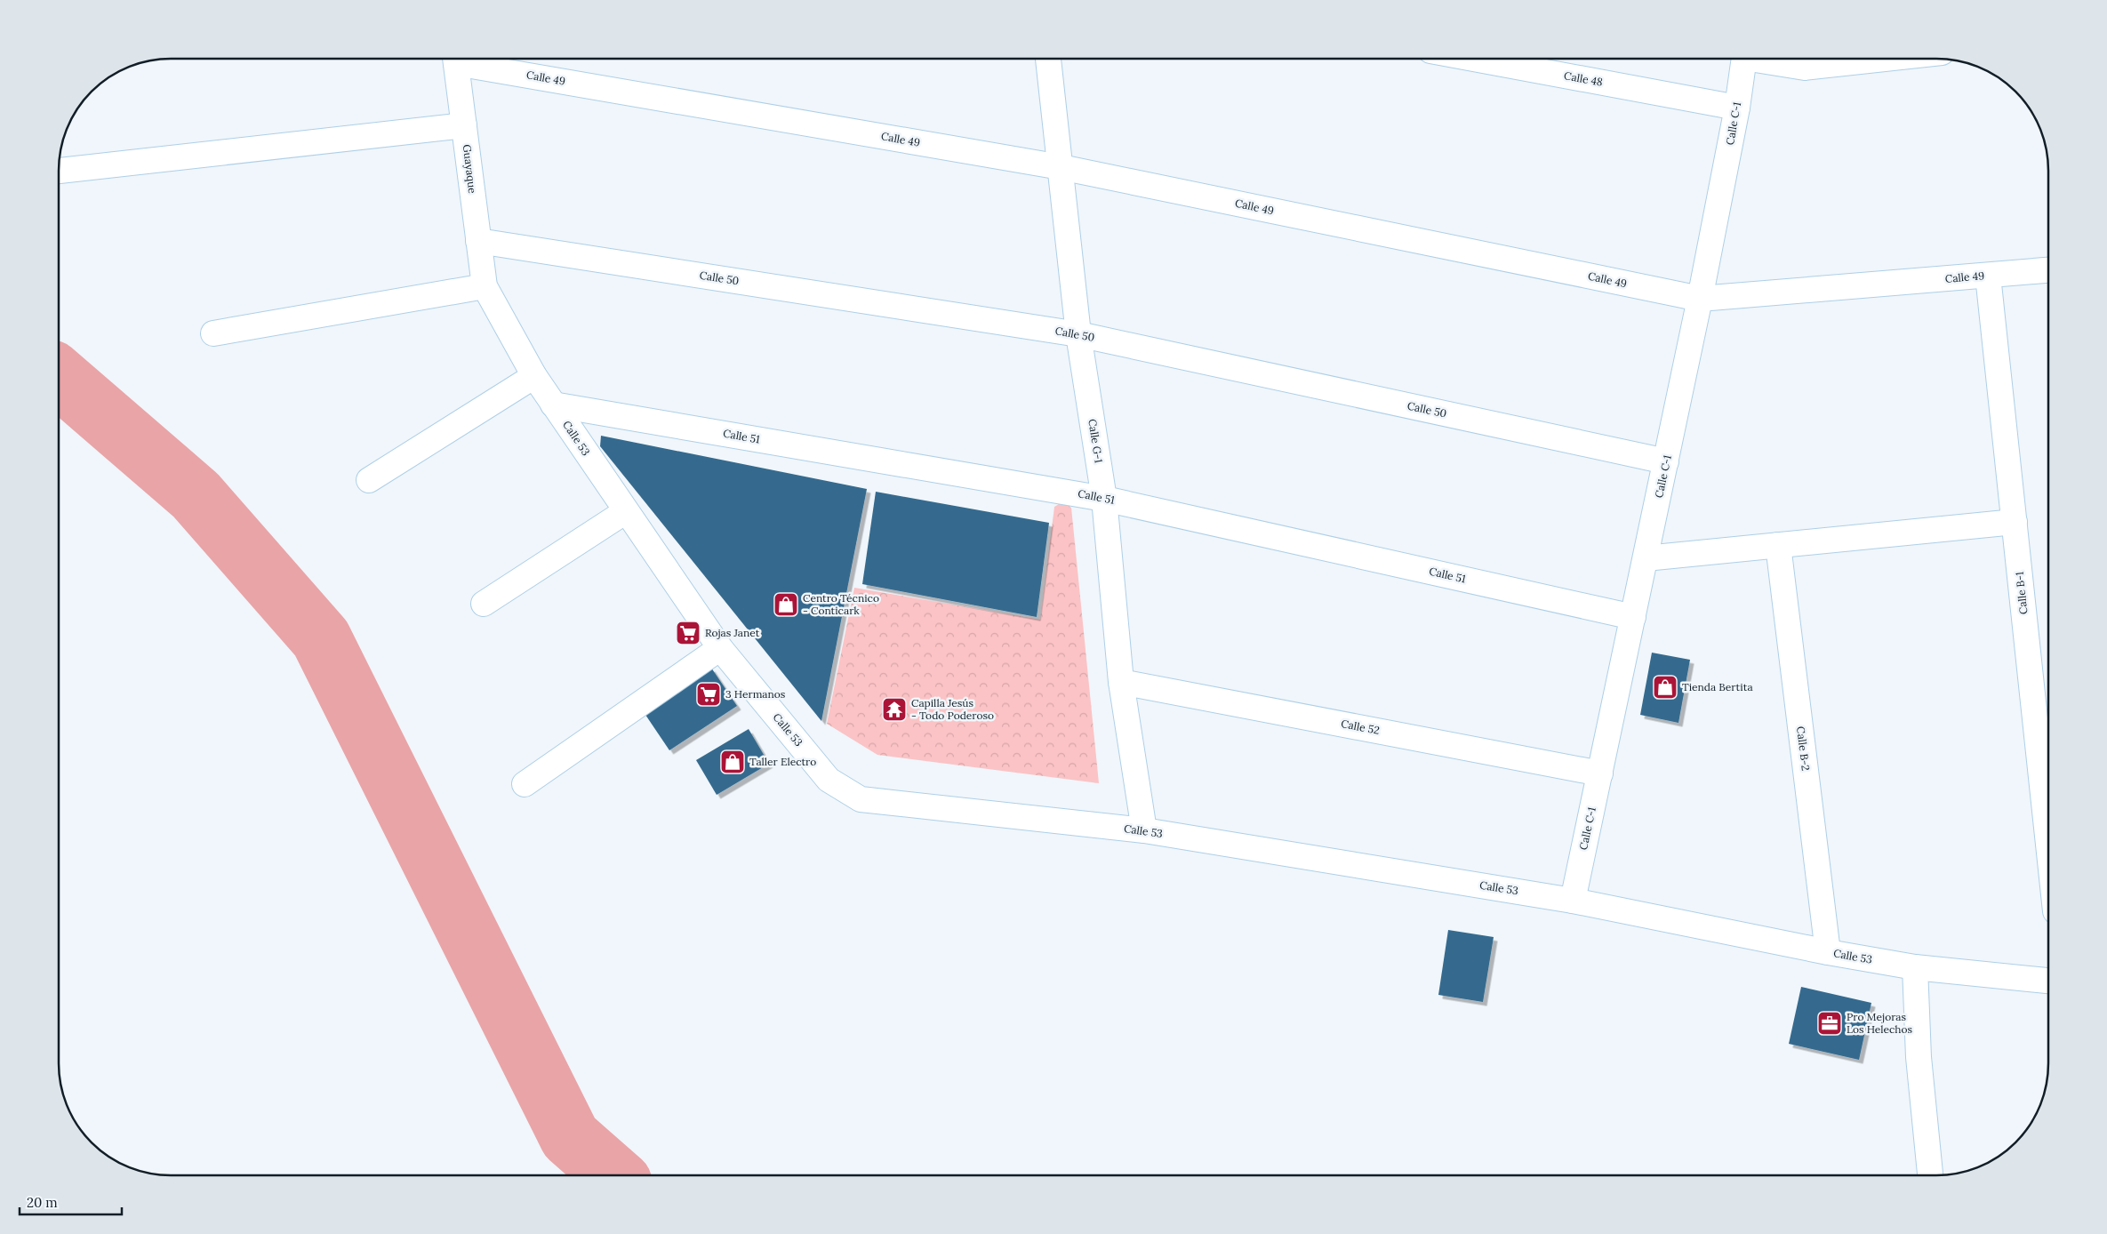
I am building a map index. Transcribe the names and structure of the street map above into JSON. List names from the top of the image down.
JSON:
{
  "streets": {
    "street": [
      "Calle 49",
      "Calle 48",
      "Calle C-1",
      "Guayaque",
      "Calle 50",
      "Calle 51",
      "Calle 53",
      "Calle G-1",
      "Calle B-1",
      "Calle 52",
      "Calle B-2"
    ]
  },
  "crossings": [
    ["Calle 49", "Calle C-1"],
    ["Calle 49", "Calle G-1"],
    ["Calle 49", "Calle B-1"],
    ["Calle 48", "Calle C-1"],
    ["Calle C-1", "Calle 50"],
    ["Calle C-1", "Calle 51"],
    ["Calle C-1", "Calle 53"],
    ["Calle C-1", "Calle 52"],
    ["Guayaque", "Calle 50"],
    ["Guayaque", "Calle 53"],
    ["Calle 50", "Calle G-1"],
    ["Calle 51", "Calle 53"],
    ["Calle 51", "Calle G-1"],
    ["Calle 53", "Calle G-1"],
    ["Calle 53", "Calle B-2"],
    ["Calle G-1", "Calle 52"]
  ],
  "places": {
    "shop": ["Centro Técnico - Conticark", "Tienda Bertita", "Taller Electro"],
    "supermarket": ["Rojas Janet", "3 Hermanos"],
    "temple": ["Capilla Jesús - Todo Poderoso"],
    "office": ["Pro Mejoras Los Helechos"]
  },
  "scale_bar": "20 m"
}
